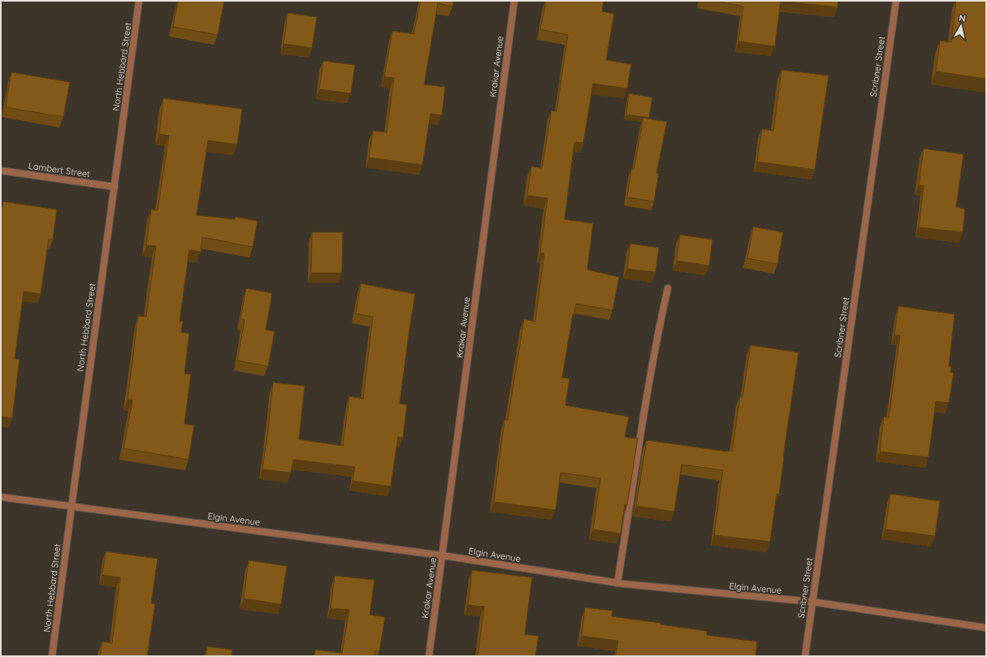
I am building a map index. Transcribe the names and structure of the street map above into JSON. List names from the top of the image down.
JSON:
{
  "streets": {
    "street": [
      "North Hebbard Street",
      "Krakar Avenue",
      "Scribner Street",
      "Lambert Street",
      "Elgin Avenue"
    ]
  },
  "crossings": [
    ["North Hebbard Street", "Lambert Street"],
    ["North Hebbard Street", "Elgin Avenue"],
    ["Krakar Avenue", "Elgin Avenue"],
    ["Scribner Street", "Elgin Avenue"]
  ],
  "north": "top"
}
